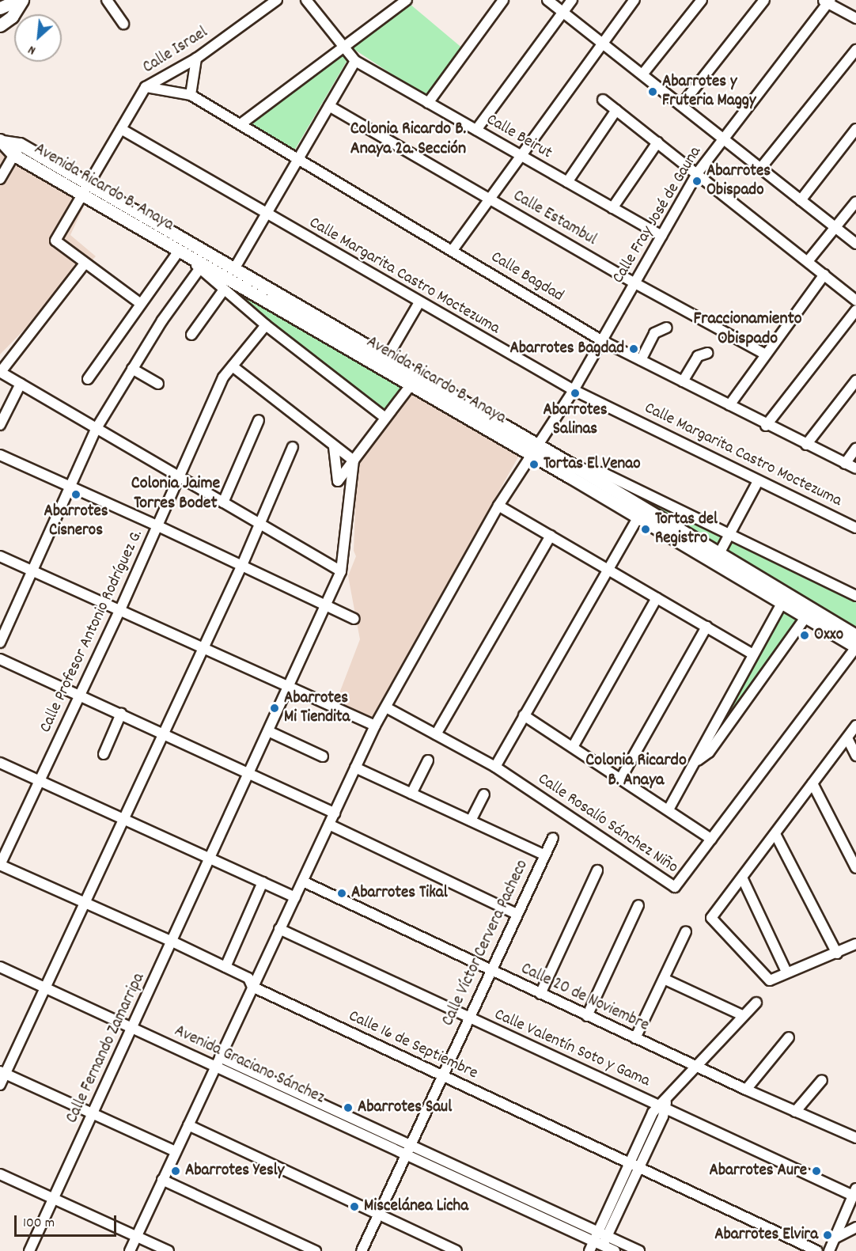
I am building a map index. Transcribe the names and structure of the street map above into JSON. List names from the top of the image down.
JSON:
{
  "streets": {
    "main road": ["Avenida Ricardo B. Anaya"],
    "street": [
      "Calle Israel",
      "Calle Beirut",
      "Calle Fray José de Gauna",
      "Calle Estambul",
      "Calle Margarita Castro Moctezuma",
      "Calle Bagdad",
      "Calle Profesor Antonio Rodríguez G.",
      "Calle Rosalío Sánchez Niño",
      "Calle Víctor Cervera Pacheco",
      "Calle 20 de Noviembre",
      "Calle 16 de Septiembre",
      "Calle Fernando Zamarripa",
      "Calle Valentín Soto y Gama",
      "Avenida Graciano Sánchez"
    ]
  },
  "crossings": [
    ["Calle Israel", "Avenida Ricardo B. Anaya"],
    ["Calle Israel", "Calle Margarita Castro Moctezuma"],
    ["Calle Israel", "Calle Bagdad"],
    ["Calle Beirut", "Calle Fray José de Gauna"],
    ["Avenida Ricardo B. Anaya", "Calle Fray José de Gauna"],
    ["Avenida Ricardo B. Anaya", "Calle Rosalío Sánchez Niño"],
    ["Calle Fray José de Gauna", "Calle Estambul"],
    ["Calle Fray José de Gauna", "Calle Margarita Castro Moctezuma"],
    ["Calle Fray José de Gauna", "Calle Bagdad"],
    ["Calle Fray José de Gauna", "Calle Rosalío Sánchez Niño"],
    ["Calle Fray José de Gauna", "Calle 20 de Noviembre"],
    ["Calle Fray José de Gauna", "Calle 16 de Septiembre"],
    ["Calle Fray José de Gauna", "Calle Valentín Soto y Gama"],
    ["Calle Fray José de Gauna", "Avenida Graciano Sánchez"],
    ["Calle Profesor Antonio Rodríguez G.", "Calle 16 de Septiembre"],
    ["Calle Víctor Cervera Pacheco", "Calle 20 de Noviembre"],
    ["Calle Víctor Cervera Pacheco", "Calle 16 de Septiembre"],
    ["Calle Víctor Cervera Pacheco", "Calle Valentín Soto y Gama"],
    ["Calle Víctor Cervera Pacheco", "Avenida Graciano Sánchez"],
    ["Calle 16 de Septiembre", "Calle Fernando Zamarripa"],
    ["Calle Fernando Zamarripa", "Avenida Graciano Sánchez"]
  ],
  "districts": [
    "Colonia Ricardo B. Anaya 2a. Sección",
    "Fraccionamiento Obispado",
    "Colonia Jaime Torres Bodet",
    "Colonia Ricardo B. Anaya"
  ],
  "places": [
    "Abarrotes y Fruteria Maggy",
    "Abarrotes Obispado",
    "Abarrotes Bagdad",
    "Abarrotes Salinas",
    "Tortas El Venao",
    "Abarrotes Cisneros",
    "Tortas del Registro",
    "Oxxo",
    "Abarrotes Mi Tiendita",
    "Abarrotes Tikal",
    "Abarrotes Saul",
    "Abarrotes Yesly",
    "Abarrotes Aure",
    "Miscelánea Licha",
    "Abarrotes Elvira"
  ],
  "scale_bar": "100 m",
  "north": "bottom left"
}
